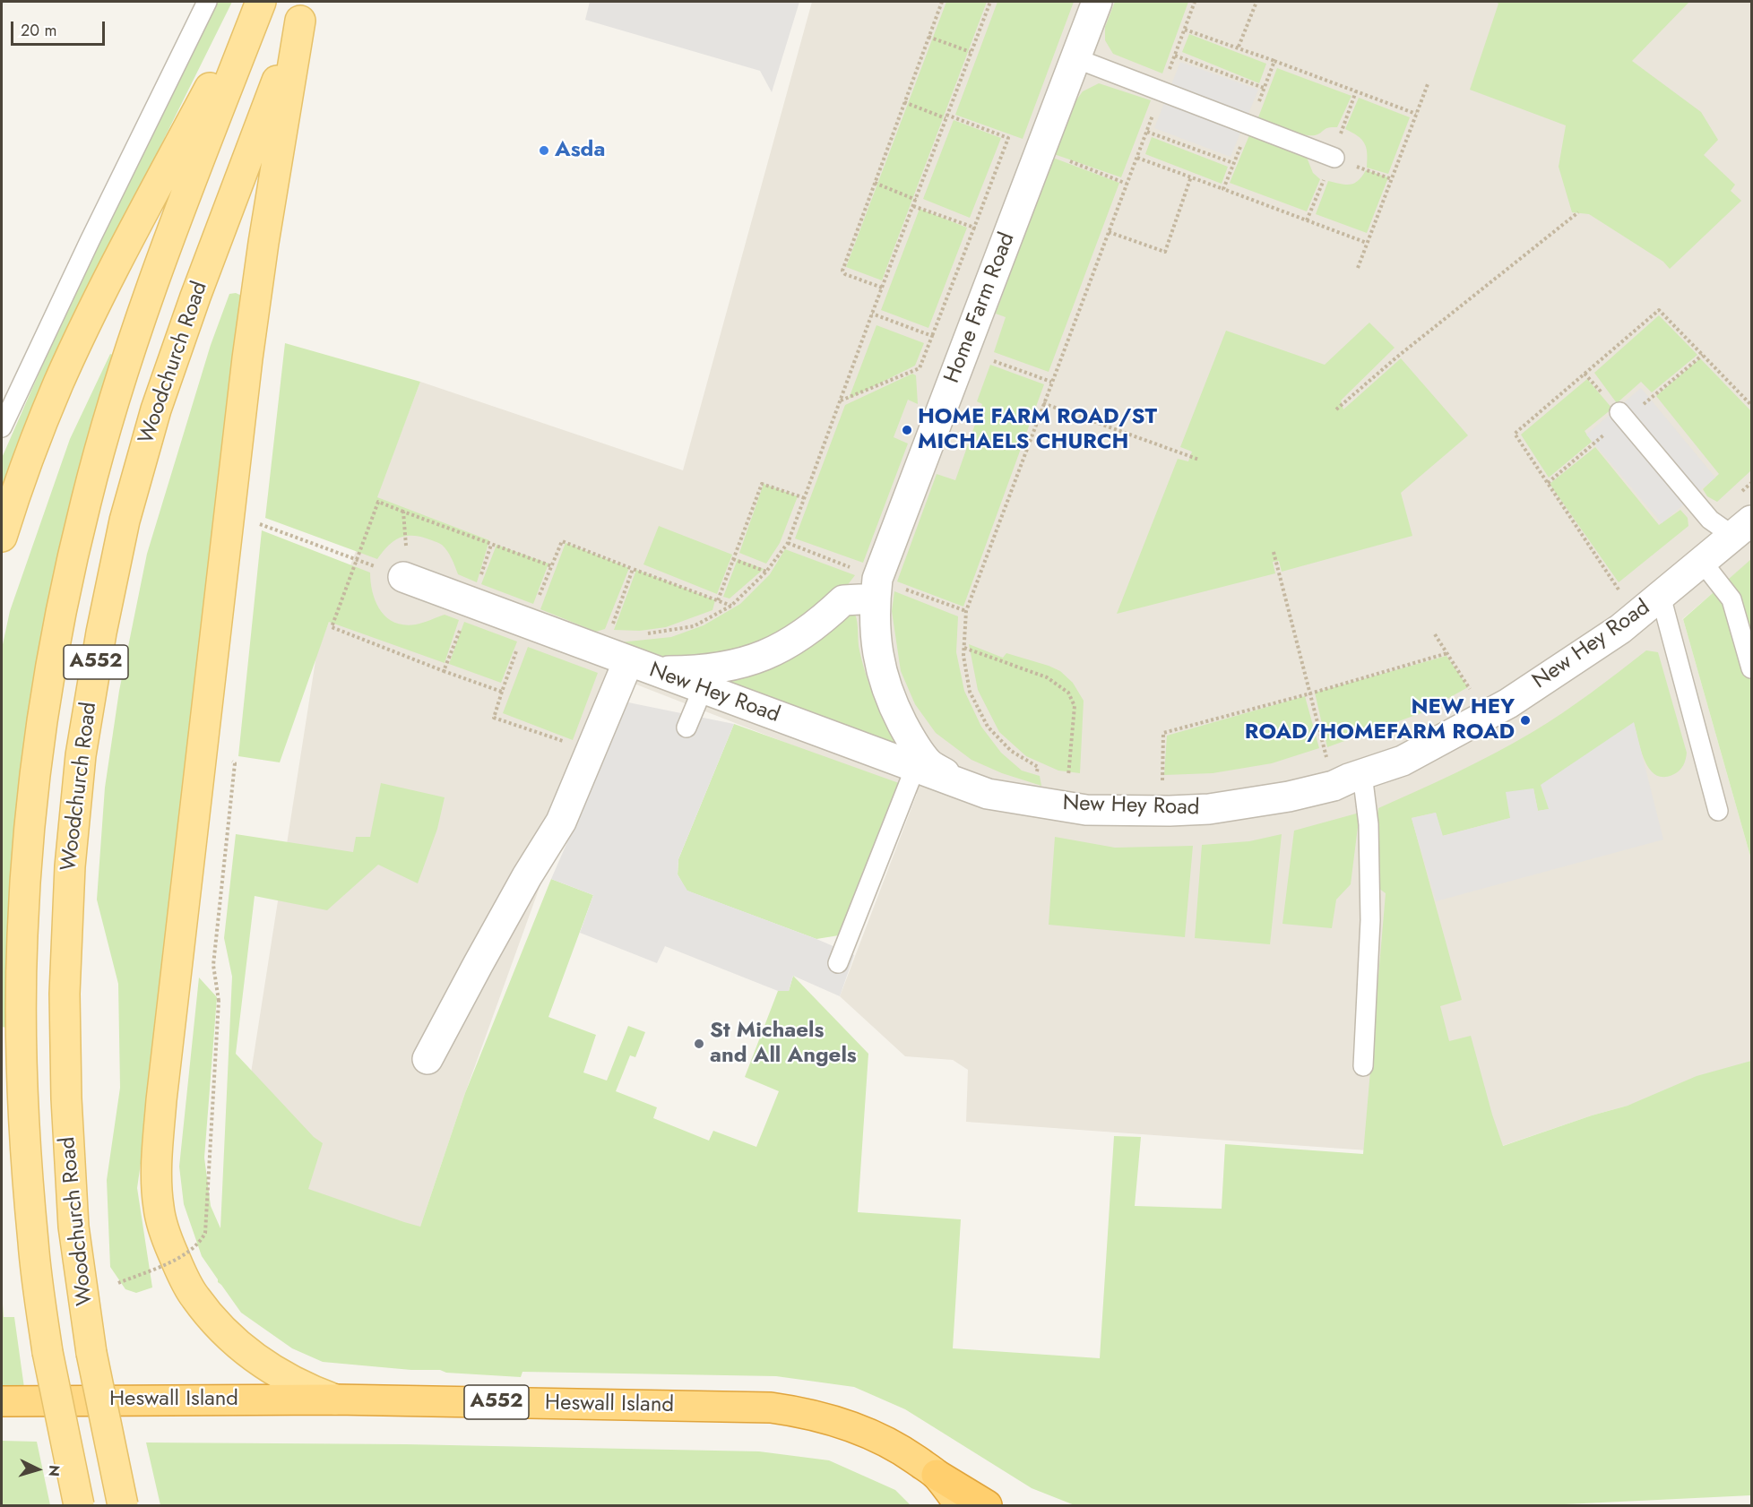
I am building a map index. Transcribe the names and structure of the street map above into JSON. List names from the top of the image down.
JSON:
{
  "streets": {
    "highway": ["A552", "Heswall Island"],
    "main road": ["Woodchurch Road"],
    "street": ["Home Farm Road", "New Hey Road"]
  },
  "crossings": [
    ["Home Farm Road", "New Hey Road"]
  ],
  "places": [
    "Asda",
    "HOME FARM ROAD/ST MICHAELS CHURCH",
    "NEW HEY ROAD/HOMEFARM ROAD",
    "St Michaels and All Angels"
  ],
  "scale_bar": "20 m",
  "north": "right"
}
